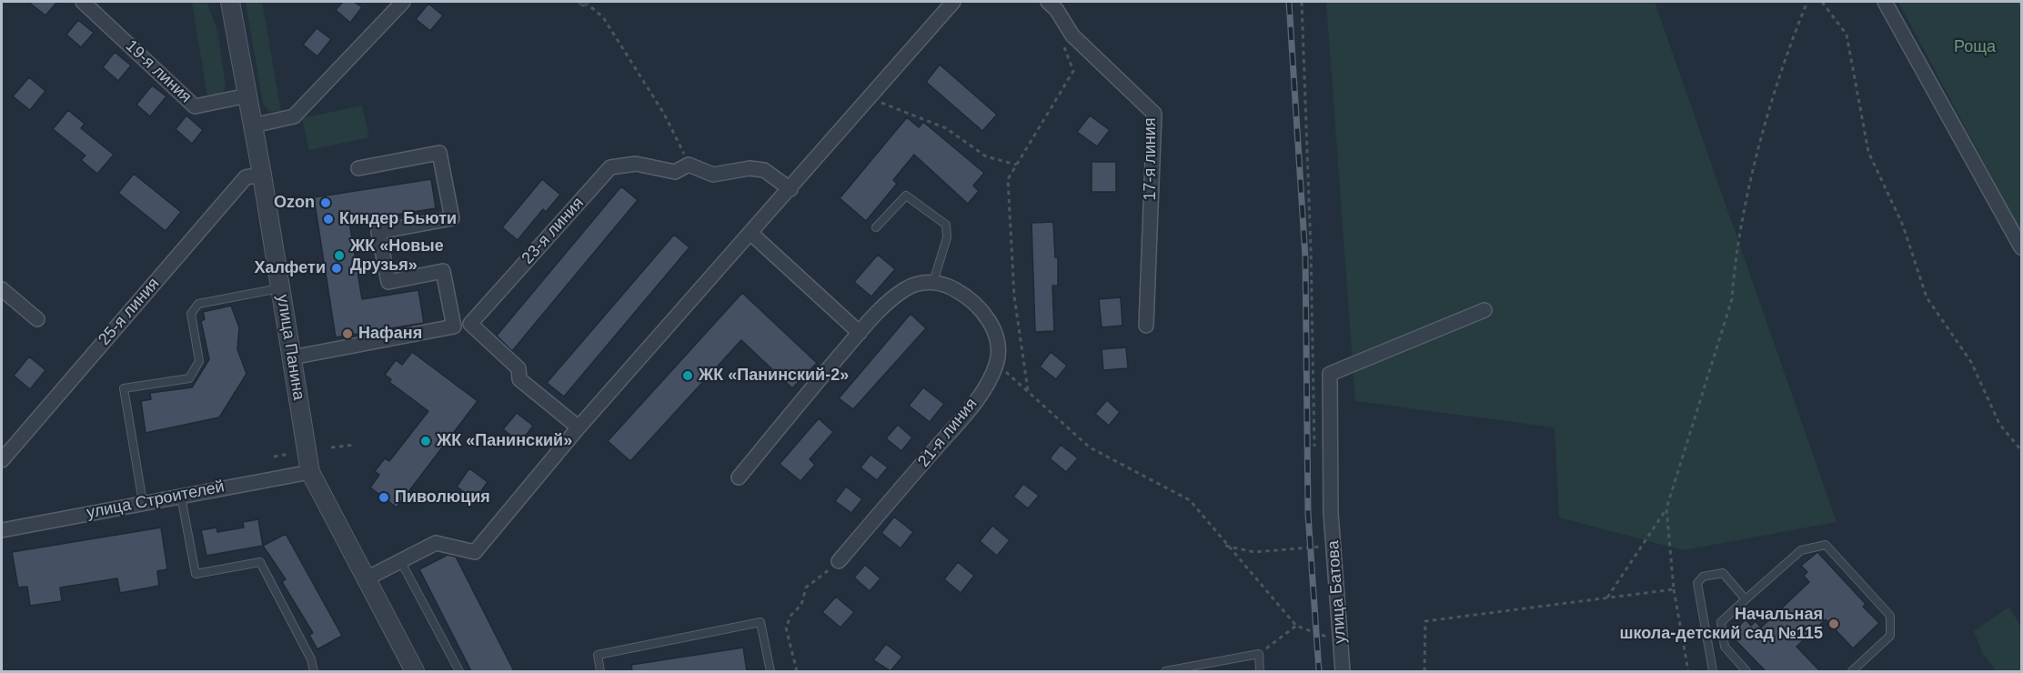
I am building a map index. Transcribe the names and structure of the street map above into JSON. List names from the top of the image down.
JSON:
{
  "streets": {
    "street": [
      "19-я линия",
      "17-я линия",
      "23-я линия",
      "25-я линия",
      "улица Панина",
      "21-я линия",
      "улица Строителей",
      "улица Батова"
    ]
  },
  "crossings": [
    ["19-я линия", "улица Панина"],
    ["25-я линия", "улица Панина"],
    ["улица Панина", "улица Строителей"]
  ],
  "parks": ["Роща"],
  "places": [
    "Ozon",
    "Киндер Бьюти",
    "ЖК «Новые Друзья»",
    "Халфети",
    "Нафаня",
    "ЖК «Панинский-2»",
    "ЖК «Панинский»",
    "Пиволюция",
    "Начальная школа-детский сад №115"
  ]
}
